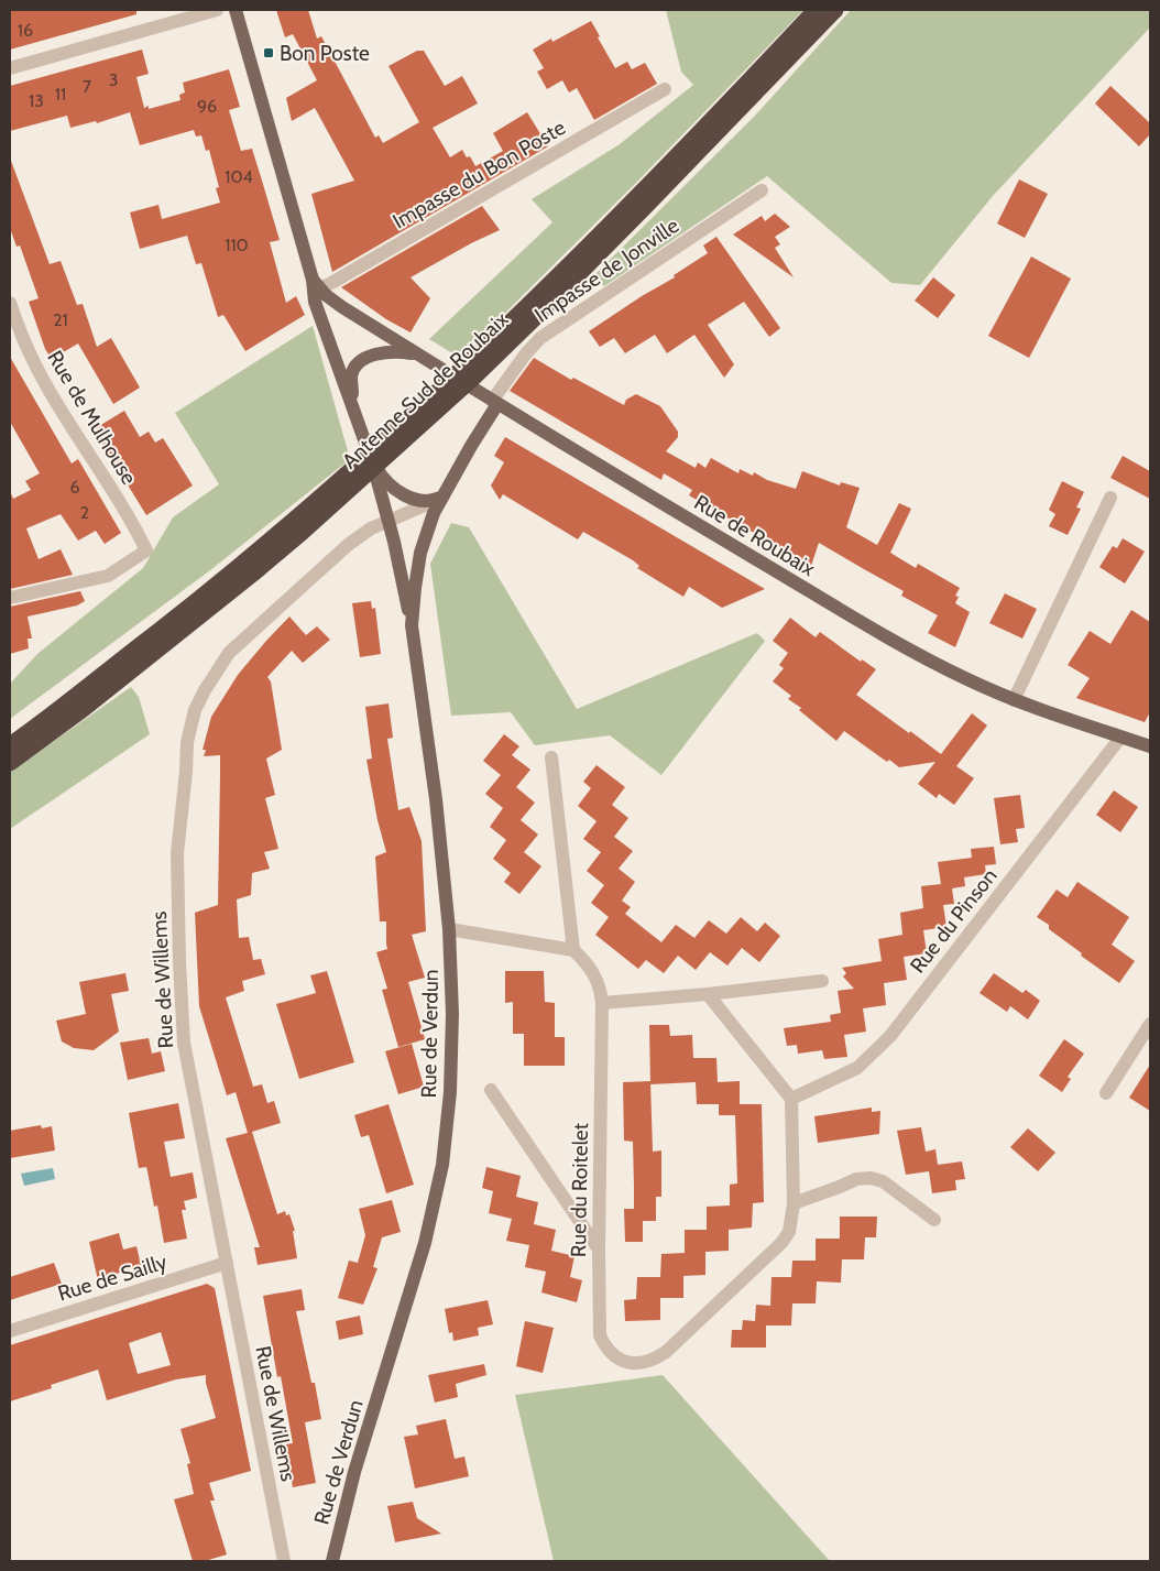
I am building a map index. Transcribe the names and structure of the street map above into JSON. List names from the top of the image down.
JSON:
{
  "streets": {
    "highway": ["Antenne Sud de Roubaix"],
    "main road": ["Rue de Roubaix", "Rue de Verdun"],
    "street": [
      "Impasse du Bon Poste",
      "Impasse de Jonville",
      "Rue de Mulhouse",
      "Rue du Pinson",
      "Rue de Willems",
      "Rue du Roitelet",
      "Rue de Sailly"
    ]
  },
  "crossings": [
    ["Impasse de Jonville", "Rue de Roubaix"],
    ["Impasse de Jonville", "Rue de Willems"],
    ["Impasse de Jonville", "Rue de Verdun"],
    ["Rue de Roubaix", "Rue du Pinson"],
    ["Rue de Roubaix", "Rue de Willems"],
    ["Rue de Roubaix", "Rue de Verdun"],
    ["Rue de Willems", "Rue de Verdun"],
    ["Rue de Willems", "Rue de Sailly"]
  ],
  "places": {
    "transit": ["Bon Poste"]
  },
  "house_numbers": [
    "16",
    "3",
    "7",
    "11",
    "13",
    "96",
    "104",
    "110",
    "21",
    "6",
    "2"
  ]
}
